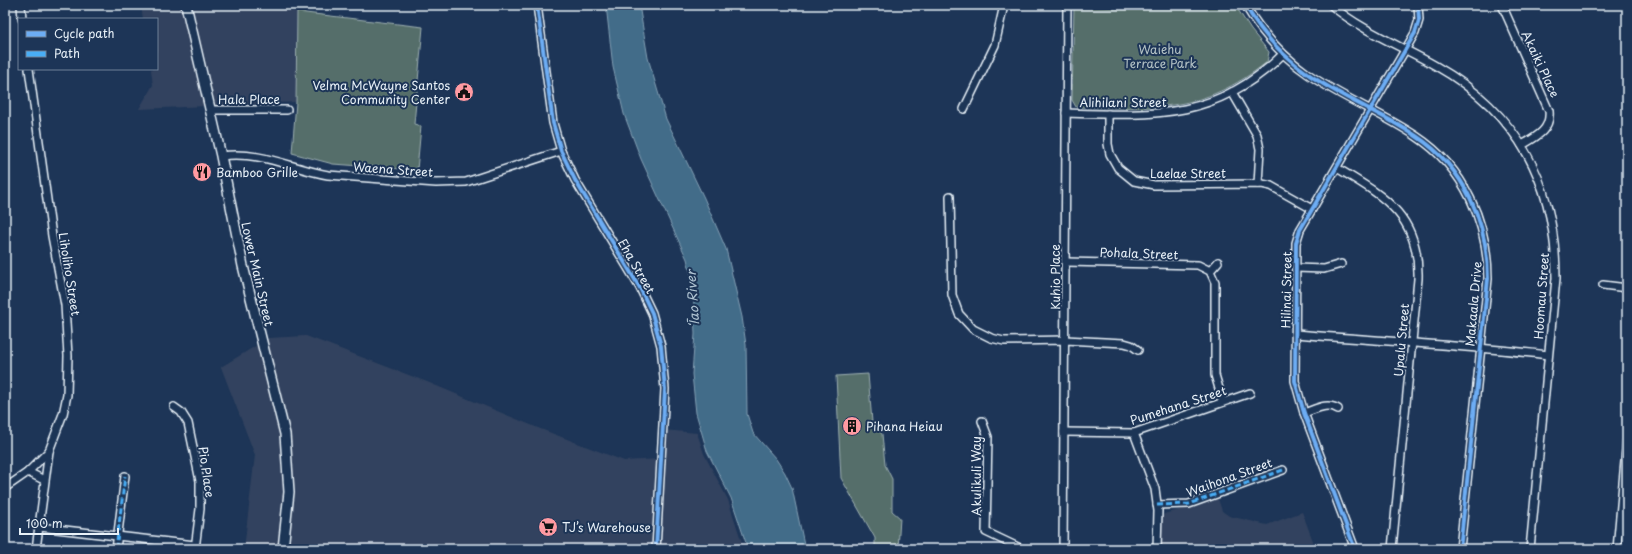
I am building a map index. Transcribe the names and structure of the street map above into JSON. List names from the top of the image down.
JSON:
{
  "streets": {
    "street": [
      "Akaiki Place",
      "Hala Place",
      "Alihilani Street",
      "Waena Street",
      "Laelae Street",
      "Pohala Street",
      "Eha Street",
      "Liholiho Street",
      "Lower Main Street",
      "Kuhio Place",
      "Hilinai Street",
      "Hoomau Street",
      "Makaala Drive",
      "Upalu Street",
      "Pumehana Street",
      "Pio Place",
      "Akulikuli Way",
      "Waihona Street"
    ]
  },
  "crossings": [
    ["Akaiki Place", "Hoomau Street"],
    ["Hala Place", "Lower Main Street"],
    ["Alihilani Street", "Laelae Street"],
    ["Alihilani Street", "Kuhio Place"],
    ["Alihilani Street", "Makaala Drive"],
    ["Waena Street", "Eha Street"],
    ["Waena Street", "Lower Main Street"],
    ["Laelae Street", "Hilinai Street"],
    ["Pohala Street", "Kuhio Place"],
    ["Kuhio Place", "Pumehana Street"],
    ["Hilinai Street", "Hoomau Street"],
    ["Hilinai Street", "Makaala Drive"],
    ["Hilinai Street", "Upalu Street"]
  ],
  "water": ["ʻĪao River"],
  "parks": ["Waiehu Terrace Park"],
  "places": {
    "public building": ["Velma McWayne Santos Community Center"],
    "restaurant": ["Bamboo Grille"],
    "building": ["Pihana Heiau"],
    "supermarket": ["TJ’s Warehouse"]
  },
  "legend": ["Cycle path", "Path"],
  "scale_bar": "100 m"
}
